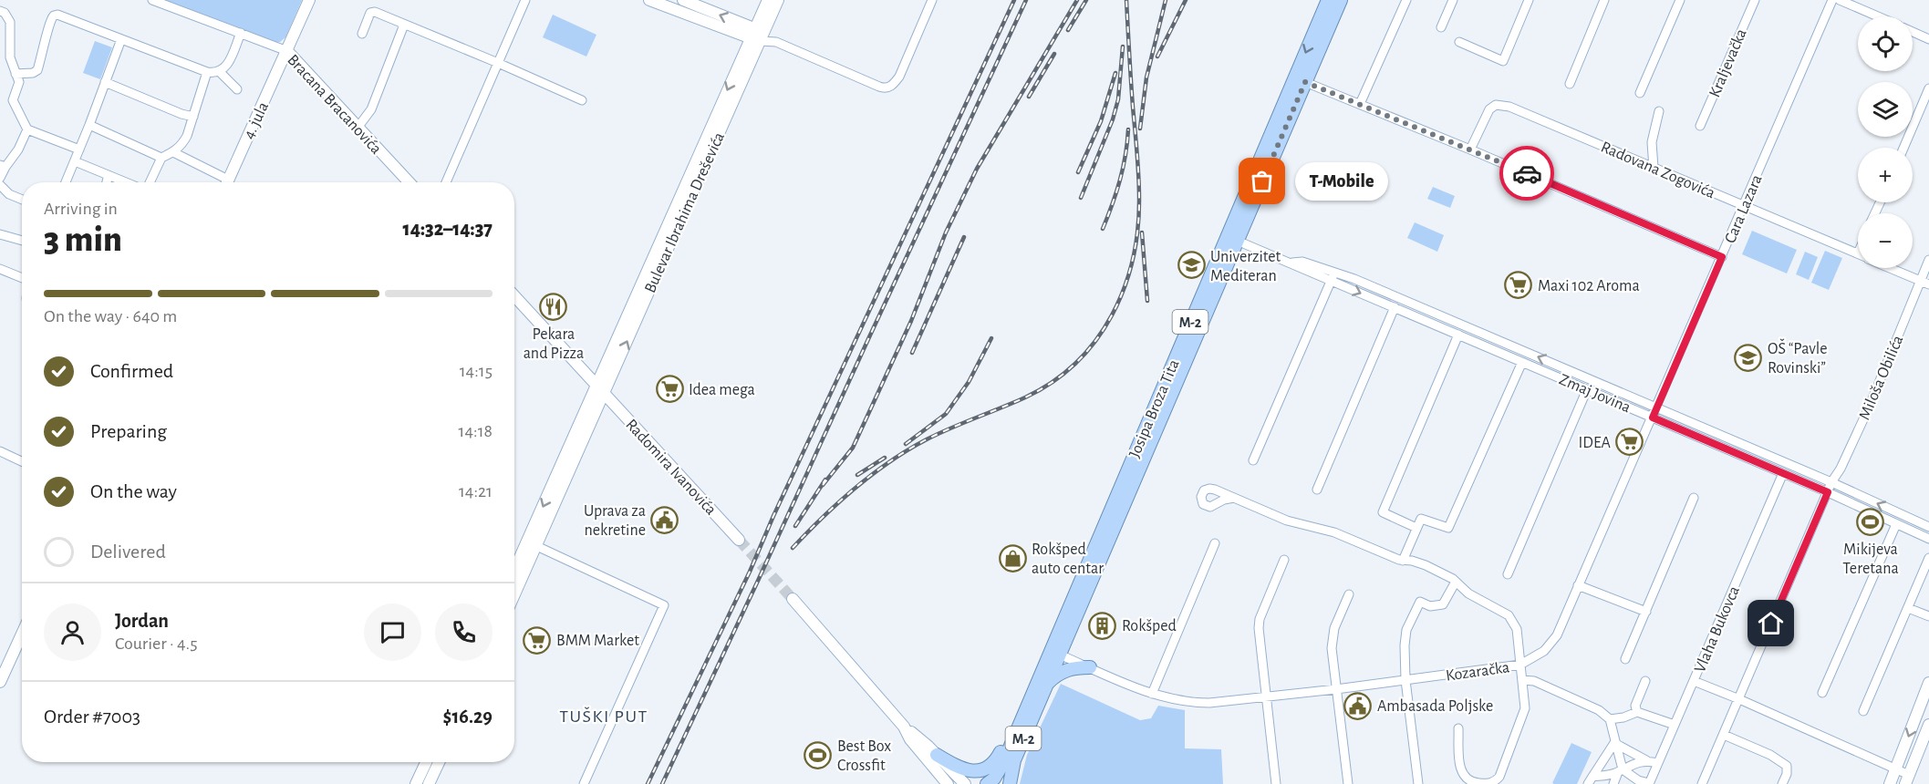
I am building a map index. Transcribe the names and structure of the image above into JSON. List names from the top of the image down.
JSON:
{
  "streets": {
    "main road": [
      "Bracana Bracanovića",
      "4. jula",
      "Bulevar Ibrahima Dreševića",
      "M-2",
      "Josipa Broza Tita",
      "Radomira Ivanovića"
    ],
    "street": [
      "Kraljevačka",
      "Radovana Zogovića",
      "Cara Lazara",
      "Miloša Obilića",
      "Zmaj Jovina",
      "Vlaha Bukovca",
      "Kozaračka"
    ]
  },
  "crossings": [
    ["Bracana Bracanovića", "4. jula"],
    ["Radovana Zogovića", "Cara Lazara"],
    ["Radovana Zogovića", "Miloša Obilića"],
    ["Cara Lazara", "Zmaj Jovina"],
    ["Cara Lazara", "Kozaračka"],
    ["Bulevar Ibrahima Dreševića", "Radomira Ivanovića"],
    ["Miloša Obilića", "Zmaj Jovina"],
    ["Zmaj Jovina", "Josipa Broza Tita"],
    ["Zmaj Jovina", "Vlaha Bukovca"],
    ["Zmaj Jovina", "Kozaračka"],
    ["Josipa Broza Tita", "Kozaračka"]
  ],
  "districts": ["TUŠKI PUT"],
  "places": {
    "other": ["T-Mobile"],
    "school or university": ["Univerzitet Mediteran", "OŠ “Pavle Rovinski”"],
    "supermarket": [
      "Maxi 102 Aroma",
      "Idea mega",
      "IDEA",
      "BMM Market"
    ],
    "restaurant": ["Pekara and Pizza"],
    "public building": ["Uprava za nekretine", "Ambasada Poljske"],
    "sports": ["Mikijeva Teretana", "Best Box Crossfit"],
    "shop": ["Rokšped auto centar"],
    "building": ["Rokšped"]
  },
  "page": {
    "map_buttons": ["+", "−"],
    "bubble": "T-Mobile",
    "heading": ["3 min", "Arriving in", "14:32–14:37"],
    "panel": [
      "Jordan",
      "Courier · 4.5",
      "Order #7003",
      "$16.29"
    ],
    "bar": "On the way · 640 m",
    "list": [
      ["Confirmed", "14:15"],
      ["Preparing", "14:18"],
      ["On the way", "14:21"],
      "Delivered"
    ]
  }
}
